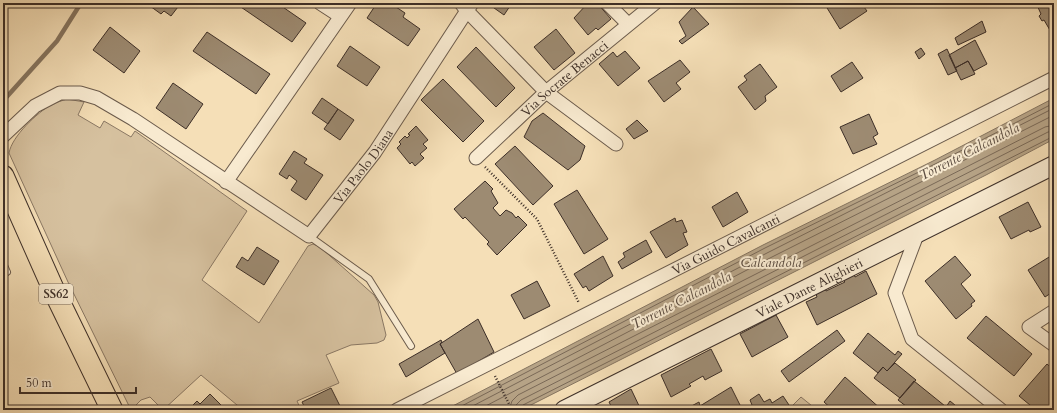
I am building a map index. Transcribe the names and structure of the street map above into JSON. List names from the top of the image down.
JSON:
{
  "streets": {
    "main road": ["SS62"],
    "street": [
      "Via Socrate Benacci",
      "Via Paolo Diana",
      "Via Guido Cavalcanti",
      "Viale Dante Alighieri"
    ]
  },
  "crossings": [
    ["Via Socrate Benacci", "Via Paolo Diana"]
  ],
  "water": ["Torrente Calcandola", "Calcandola"],
  "scale_bar": "50 m"
}
